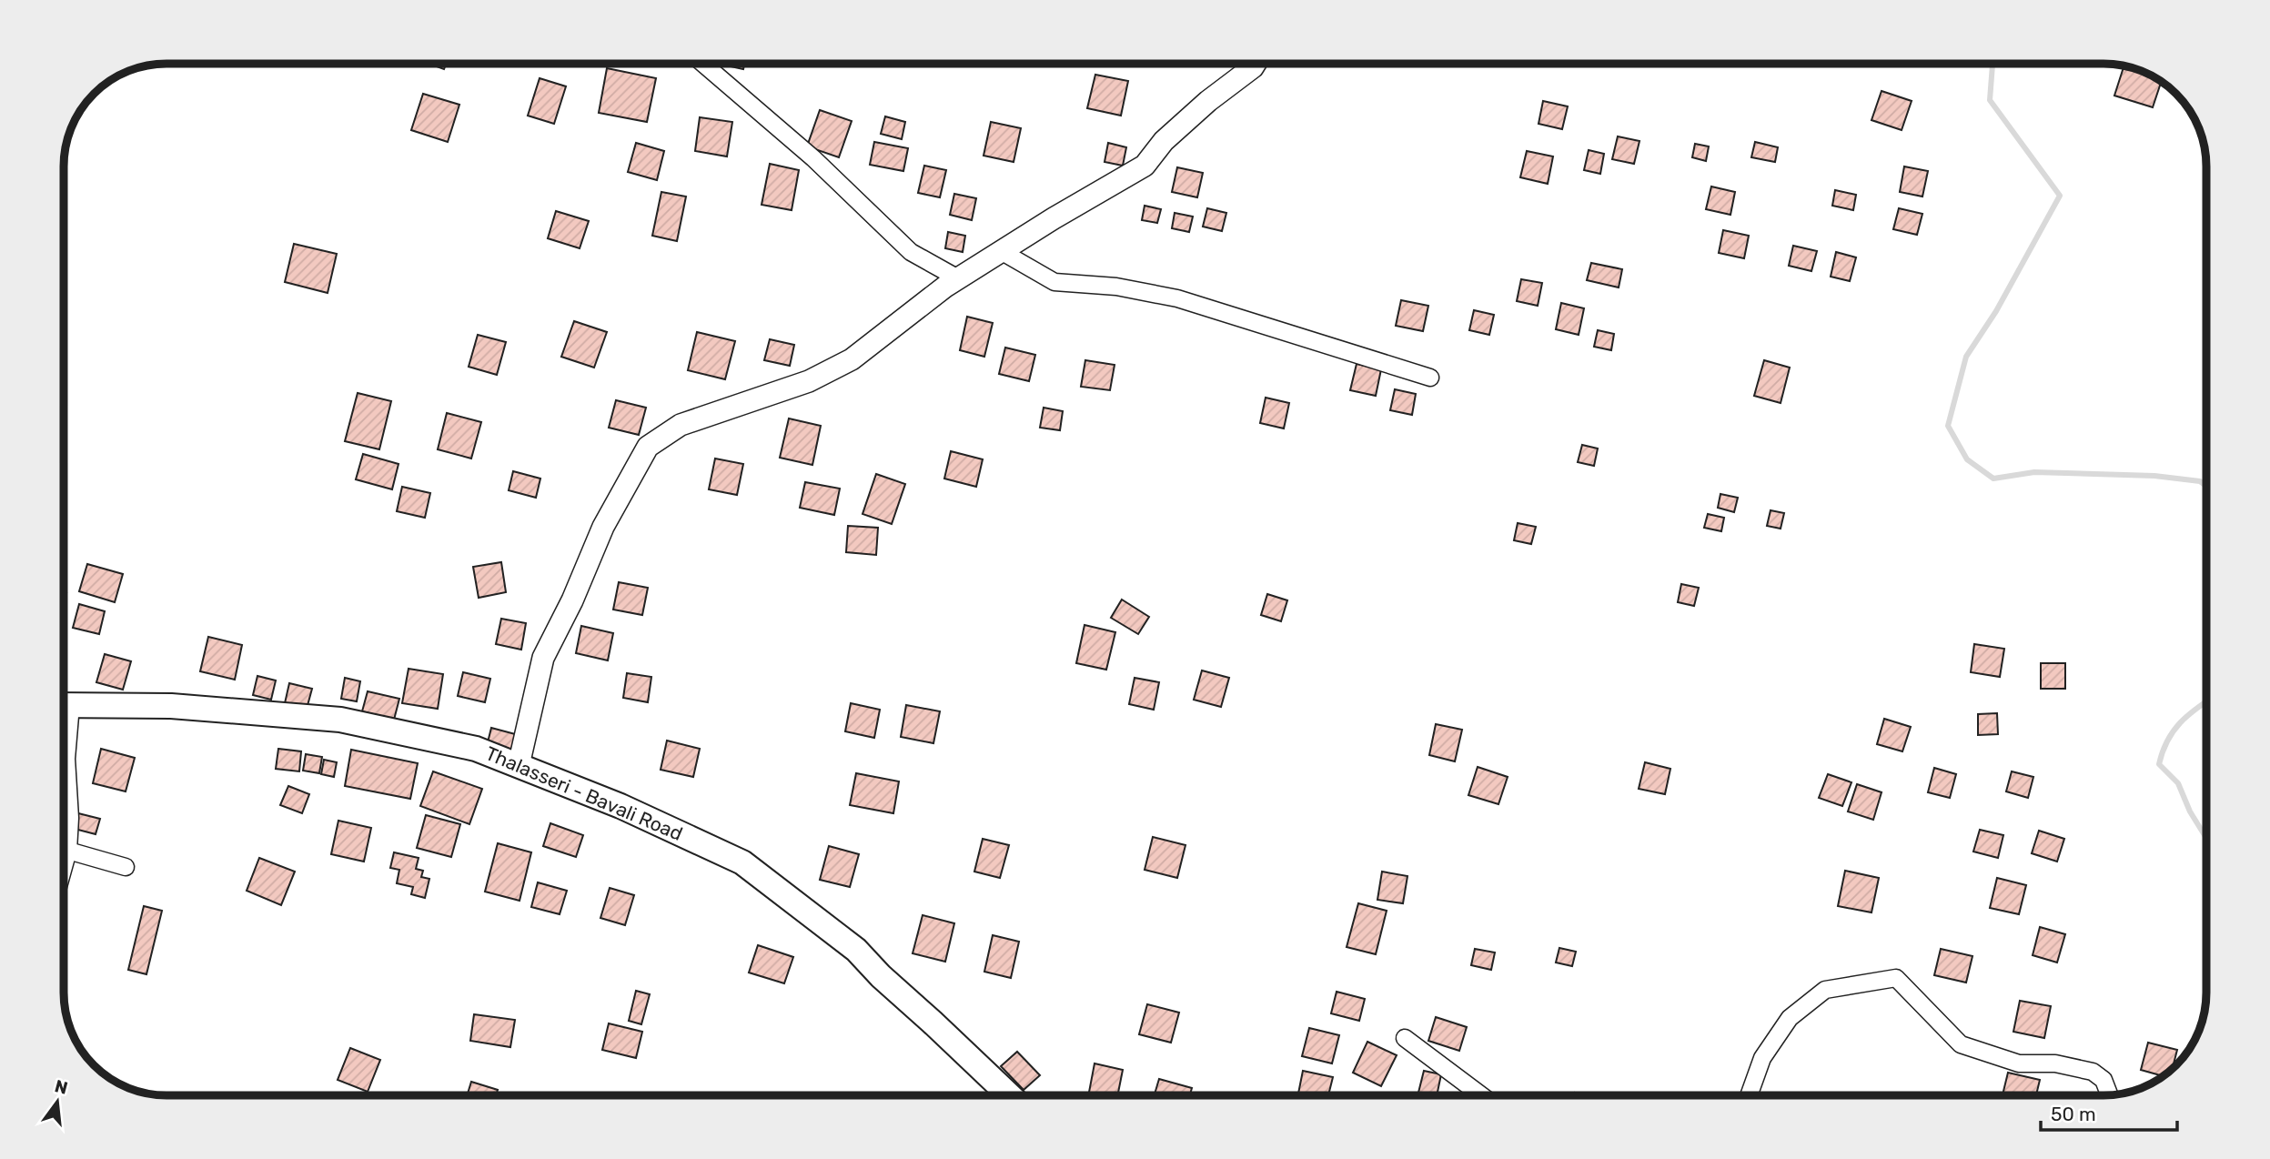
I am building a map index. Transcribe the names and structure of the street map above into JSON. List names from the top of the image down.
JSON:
{
  "streets": {
    "main road": ["Thalasseri - Bavali Road"]
  },
  "scale_bar": "50 m",
  "north": "top"
}
